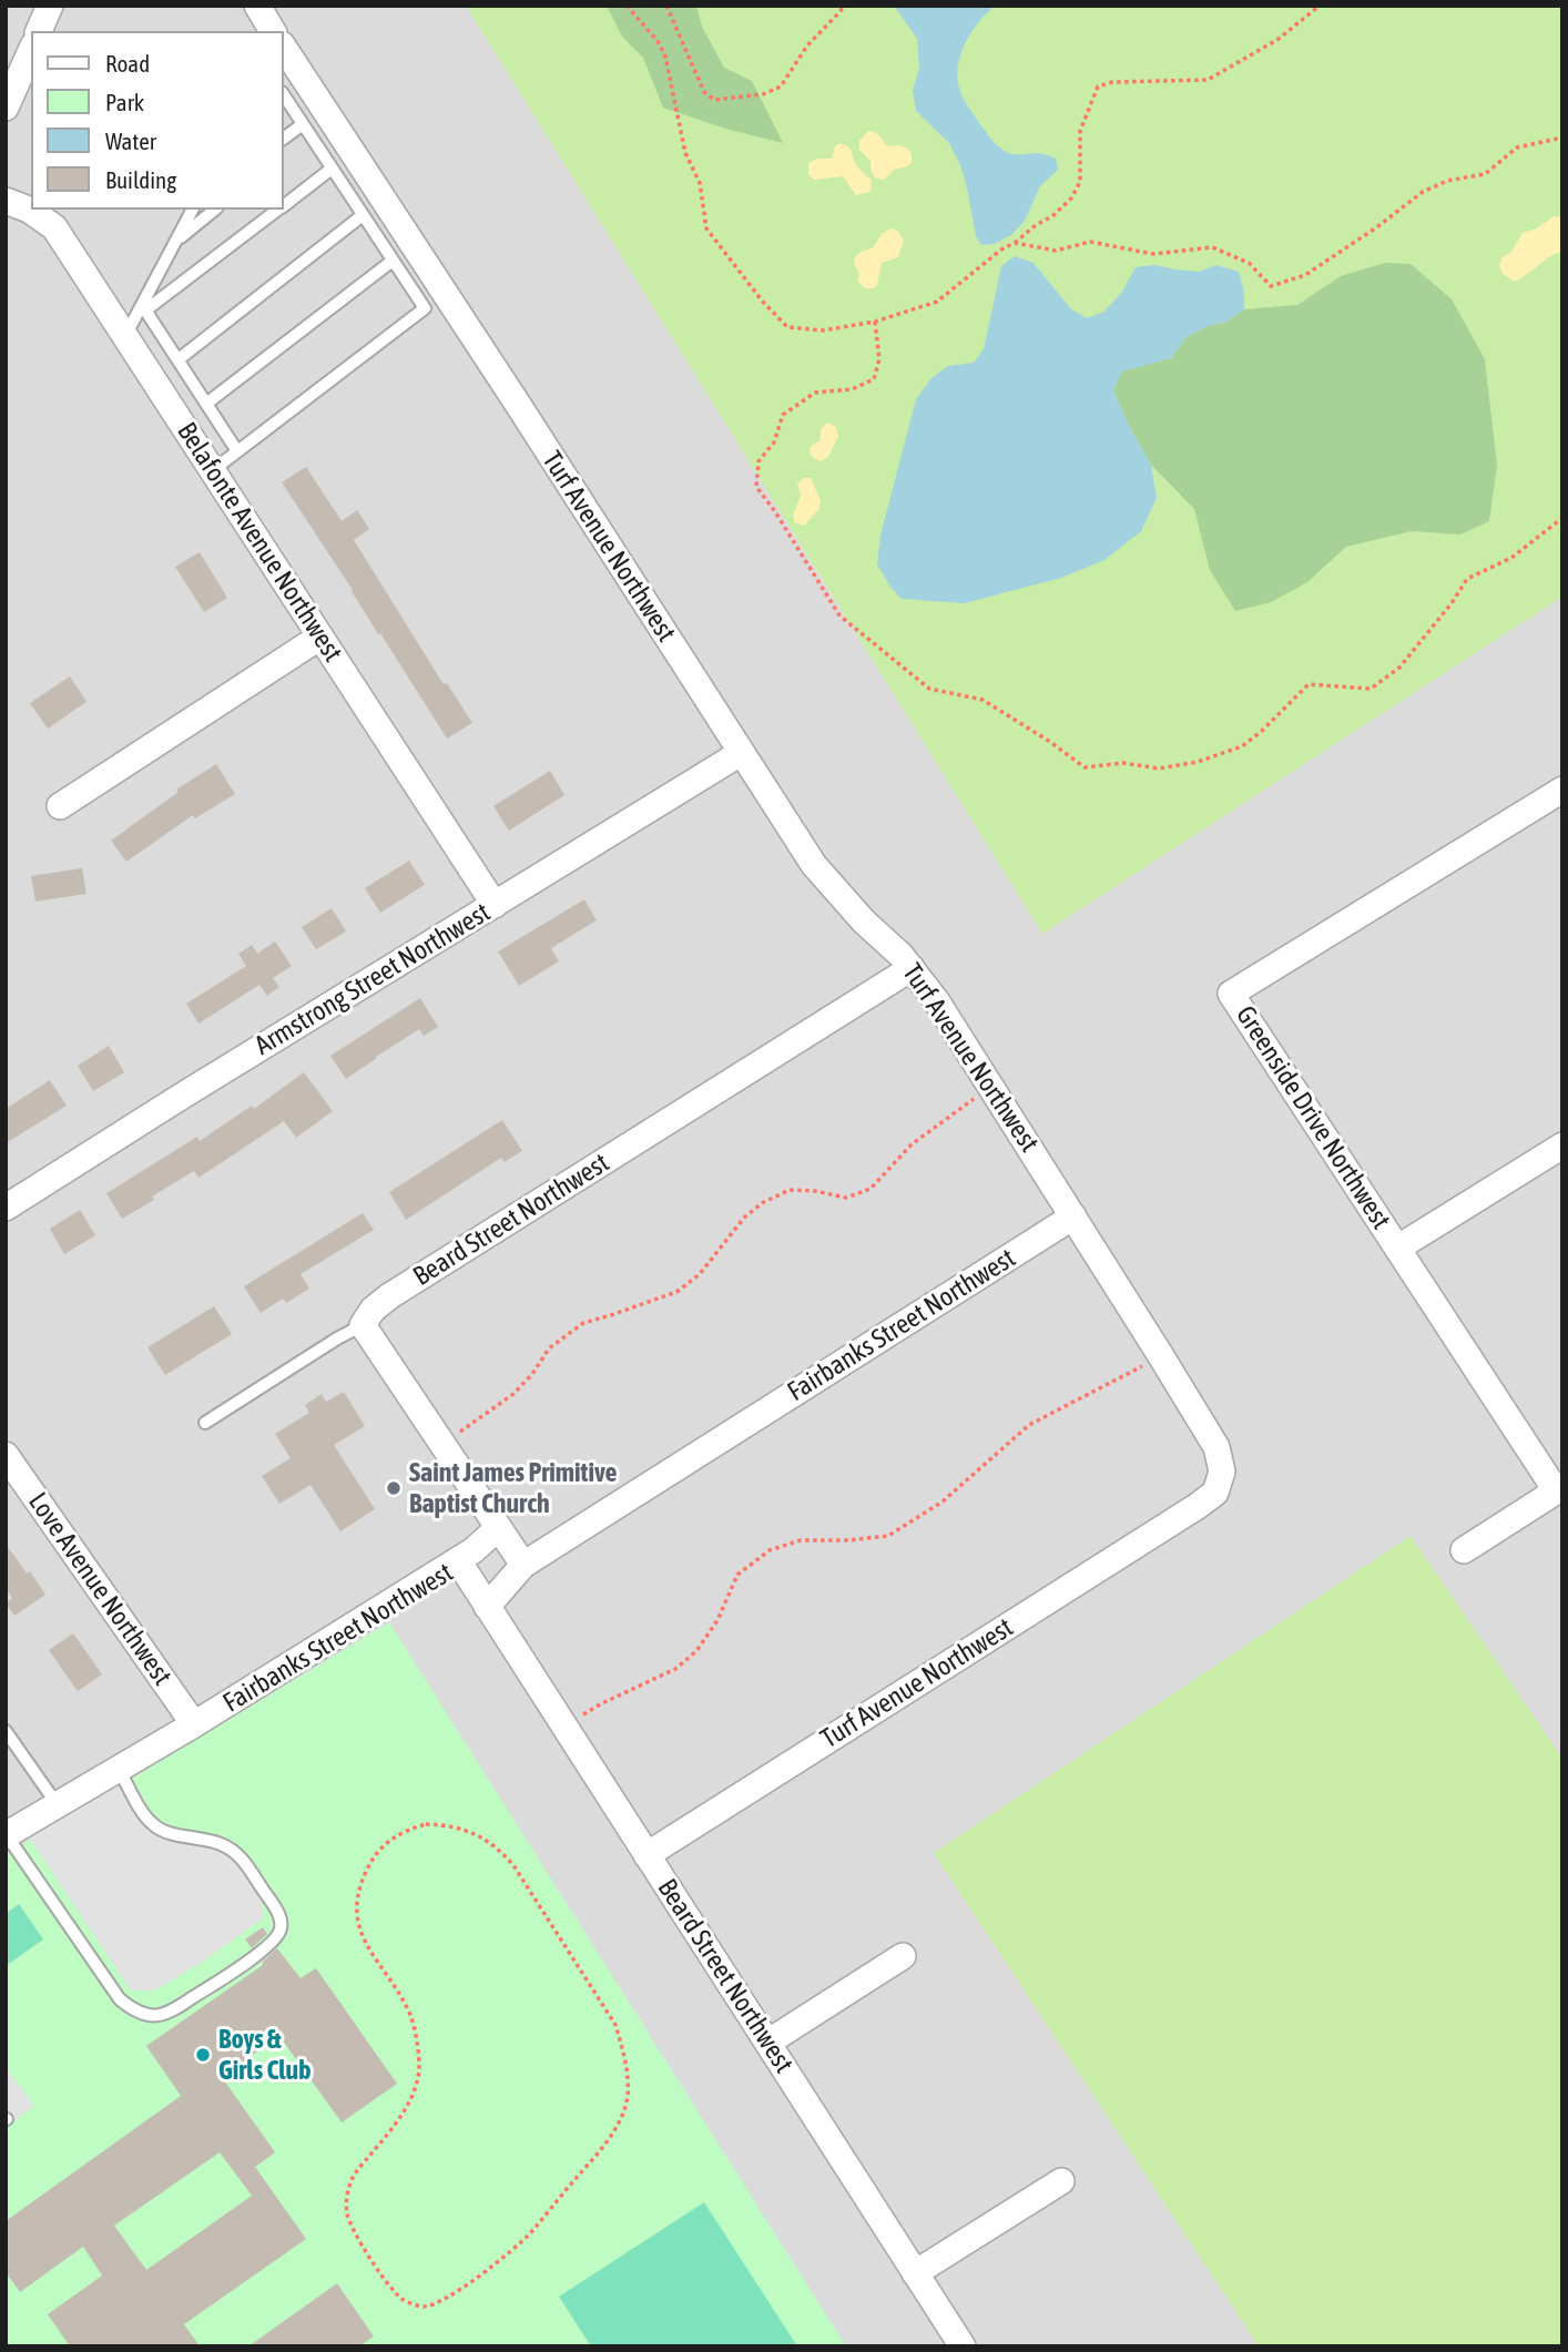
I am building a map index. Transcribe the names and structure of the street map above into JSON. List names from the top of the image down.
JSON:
{
  "streets": {
    "street": [
      "Belafonte Avenue Northwest",
      "Turf Avenue Northwest",
      "Armstrong Street Northwest",
      "Greenside Drive Northwest",
      "Beard Street Northwest",
      "Fairbanks Street Northwest",
      "Love Avenue Northwest"
    ]
  },
  "crossings": [
    ["Belafonte Avenue Northwest", "Armstrong Street Northwest"],
    ["Turf Avenue Northwest", "Armstrong Street Northwest"],
    ["Turf Avenue Northwest", "Beard Street Northwest"],
    ["Turf Avenue Northwest", "Fairbanks Street Northwest"],
    ["Beard Street Northwest", "Fairbanks Street Northwest"],
    ["Fairbanks Street Northwest", "Love Avenue Northwest"]
  ],
  "places": ["Saint James Primitive Baptist Church", "Boys & Girls Club"],
  "legend": [
    "Road",
    "Park",
    "Water",
    "Building"
  ]
}
